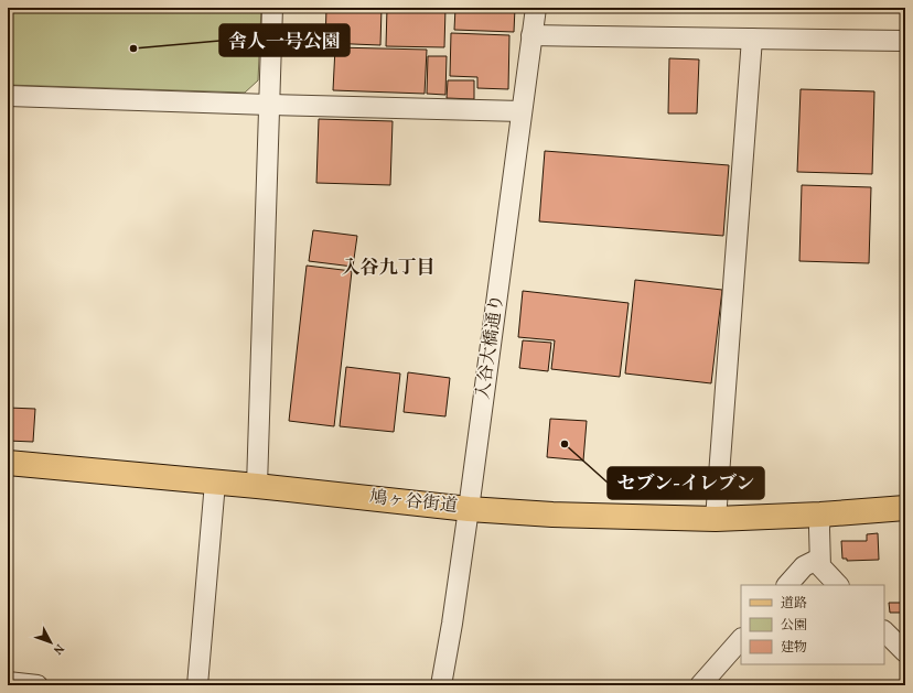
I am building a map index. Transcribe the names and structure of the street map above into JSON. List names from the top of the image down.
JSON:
{
  "streets": {
    "main road": ["鳩ヶ谷街道"],
    "street": ["入谷大橋通り"]
  },
  "crossings": [
    ["入谷大橋通り", "鳩ヶ谷街道"]
  ],
  "districts": ["入谷九丁目"],
  "places": ["舎人一号公園", "セブン-イレブン"],
  "legend": ["道路", "公園", "建物"],
  "north": "bottom right"
}
